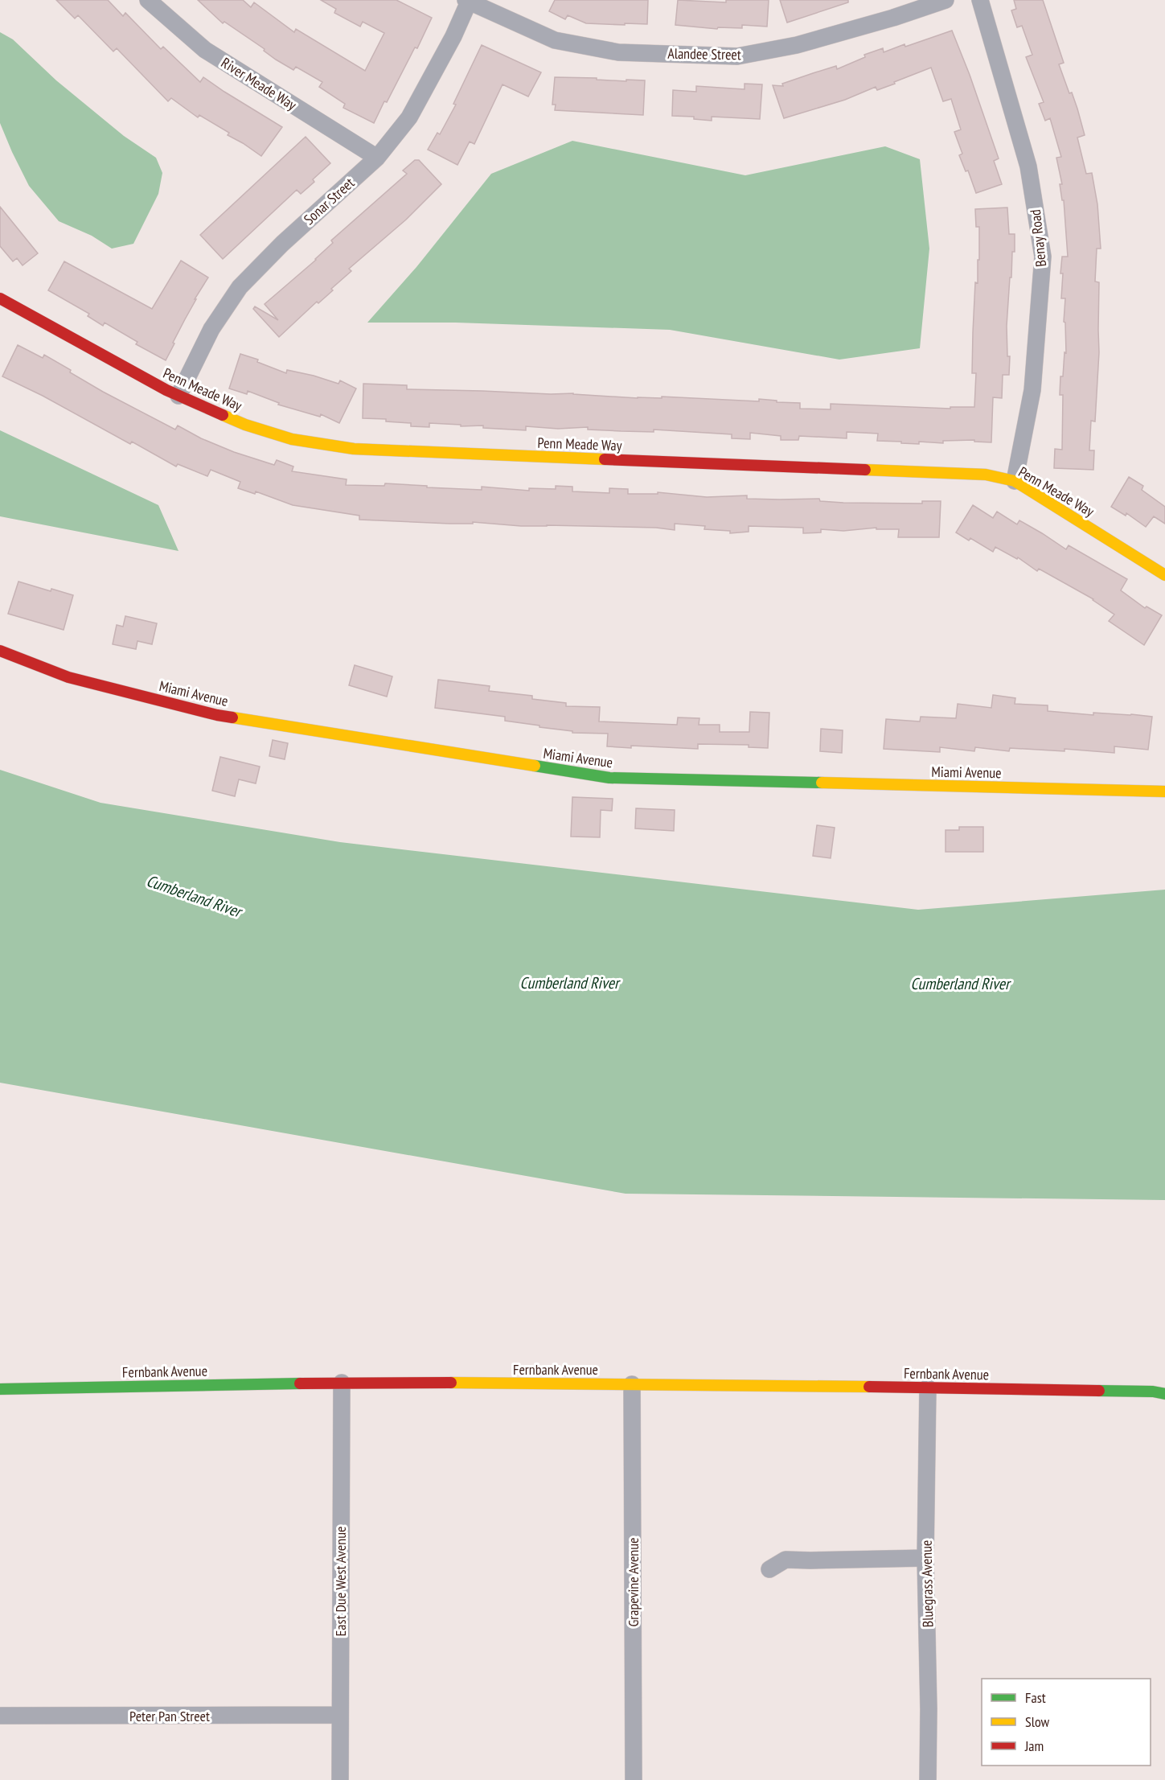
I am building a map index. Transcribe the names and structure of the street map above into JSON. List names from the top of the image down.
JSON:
{
  "streets": {
    "street": [
      "Alandee Street",
      "River Meade Way",
      "Sonar Street",
      "Benay Road",
      "Penn Meade Way",
      "Miami Avenue",
      "Fernbank Avenue",
      "East Due West Avenue",
      "Grapevine Avenue",
      "Bluegrass Avenue",
      "Peter Pan Street"
    ]
  },
  "crossings": [
    ["Alandee Street", "Sonar Street"],
    ["River Meade Way", "Sonar Street"],
    ["Sonar Street", "Penn Meade Way"],
    ["Benay Road", "Penn Meade Way"],
    ["Fernbank Avenue", "East Due West Avenue"],
    ["Fernbank Avenue", "Grapevine Avenue"],
    ["Fernbank Avenue", "Bluegrass Avenue"],
    ["East Due West Avenue", "Peter Pan Street"]
  ],
  "water": ["Cumberland River"],
  "legend": ["Fast", "Slow", "Jam"]
}
